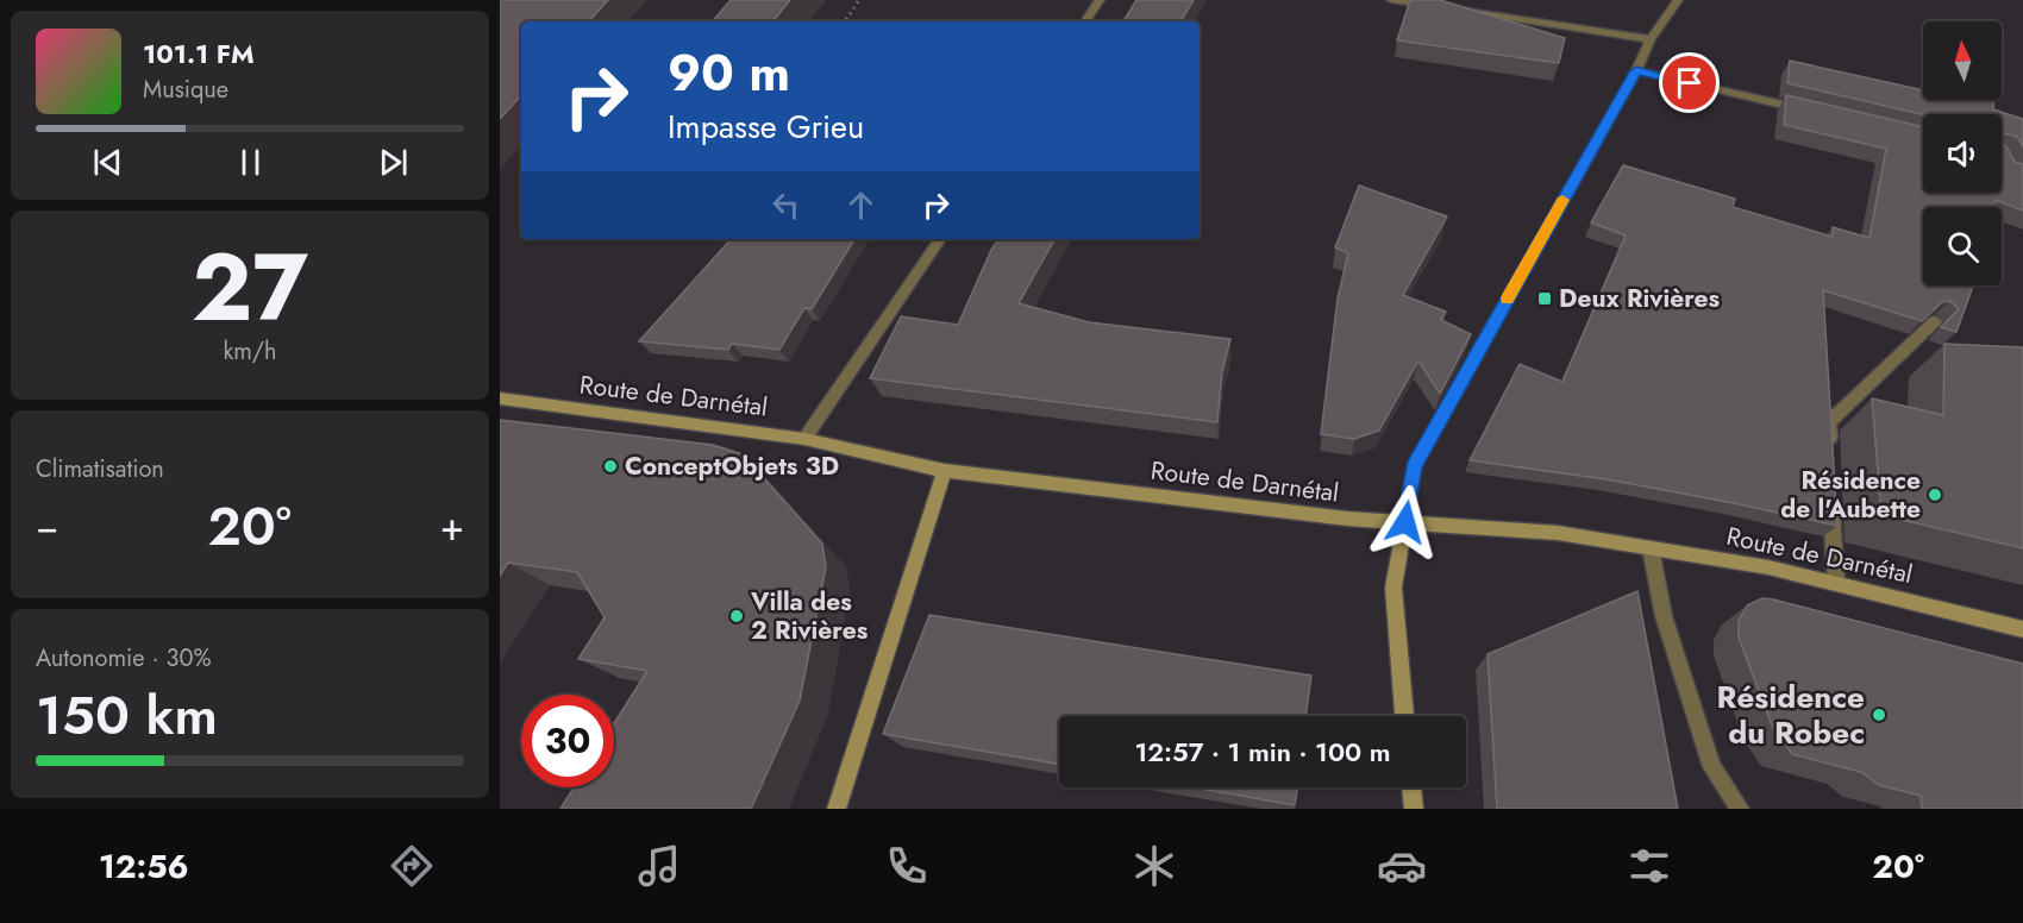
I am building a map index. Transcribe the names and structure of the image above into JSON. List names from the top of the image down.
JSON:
{
  "streets": {
    "street": ["Route de Darnétal"]
  },
  "places": {
    "transit": ["Deux Rivières"],
    "other": [
      "ConceptObjets 3D",
      "Résidence de l'Aubette",
      "Villa des 2 Rivières",
      "Résidence du Robec"
    ]
  },
  "north": "top",
  "page": {
    "turn": ["90 m", "Impasse Grieu"],
    "song": ["101.1 FM", "Musique"],
    "tile": [
      ["27", "km/h"],
      "Climatisation",
      ["Autonomie · 30%", "150 km"]
    ],
    "heat": ["−", "20°", "+"],
    "limit": "30",
    "trip": "12:57 · 1 min · 100 m",
    "tabs": ["12:56", "20°"]
  }
}
